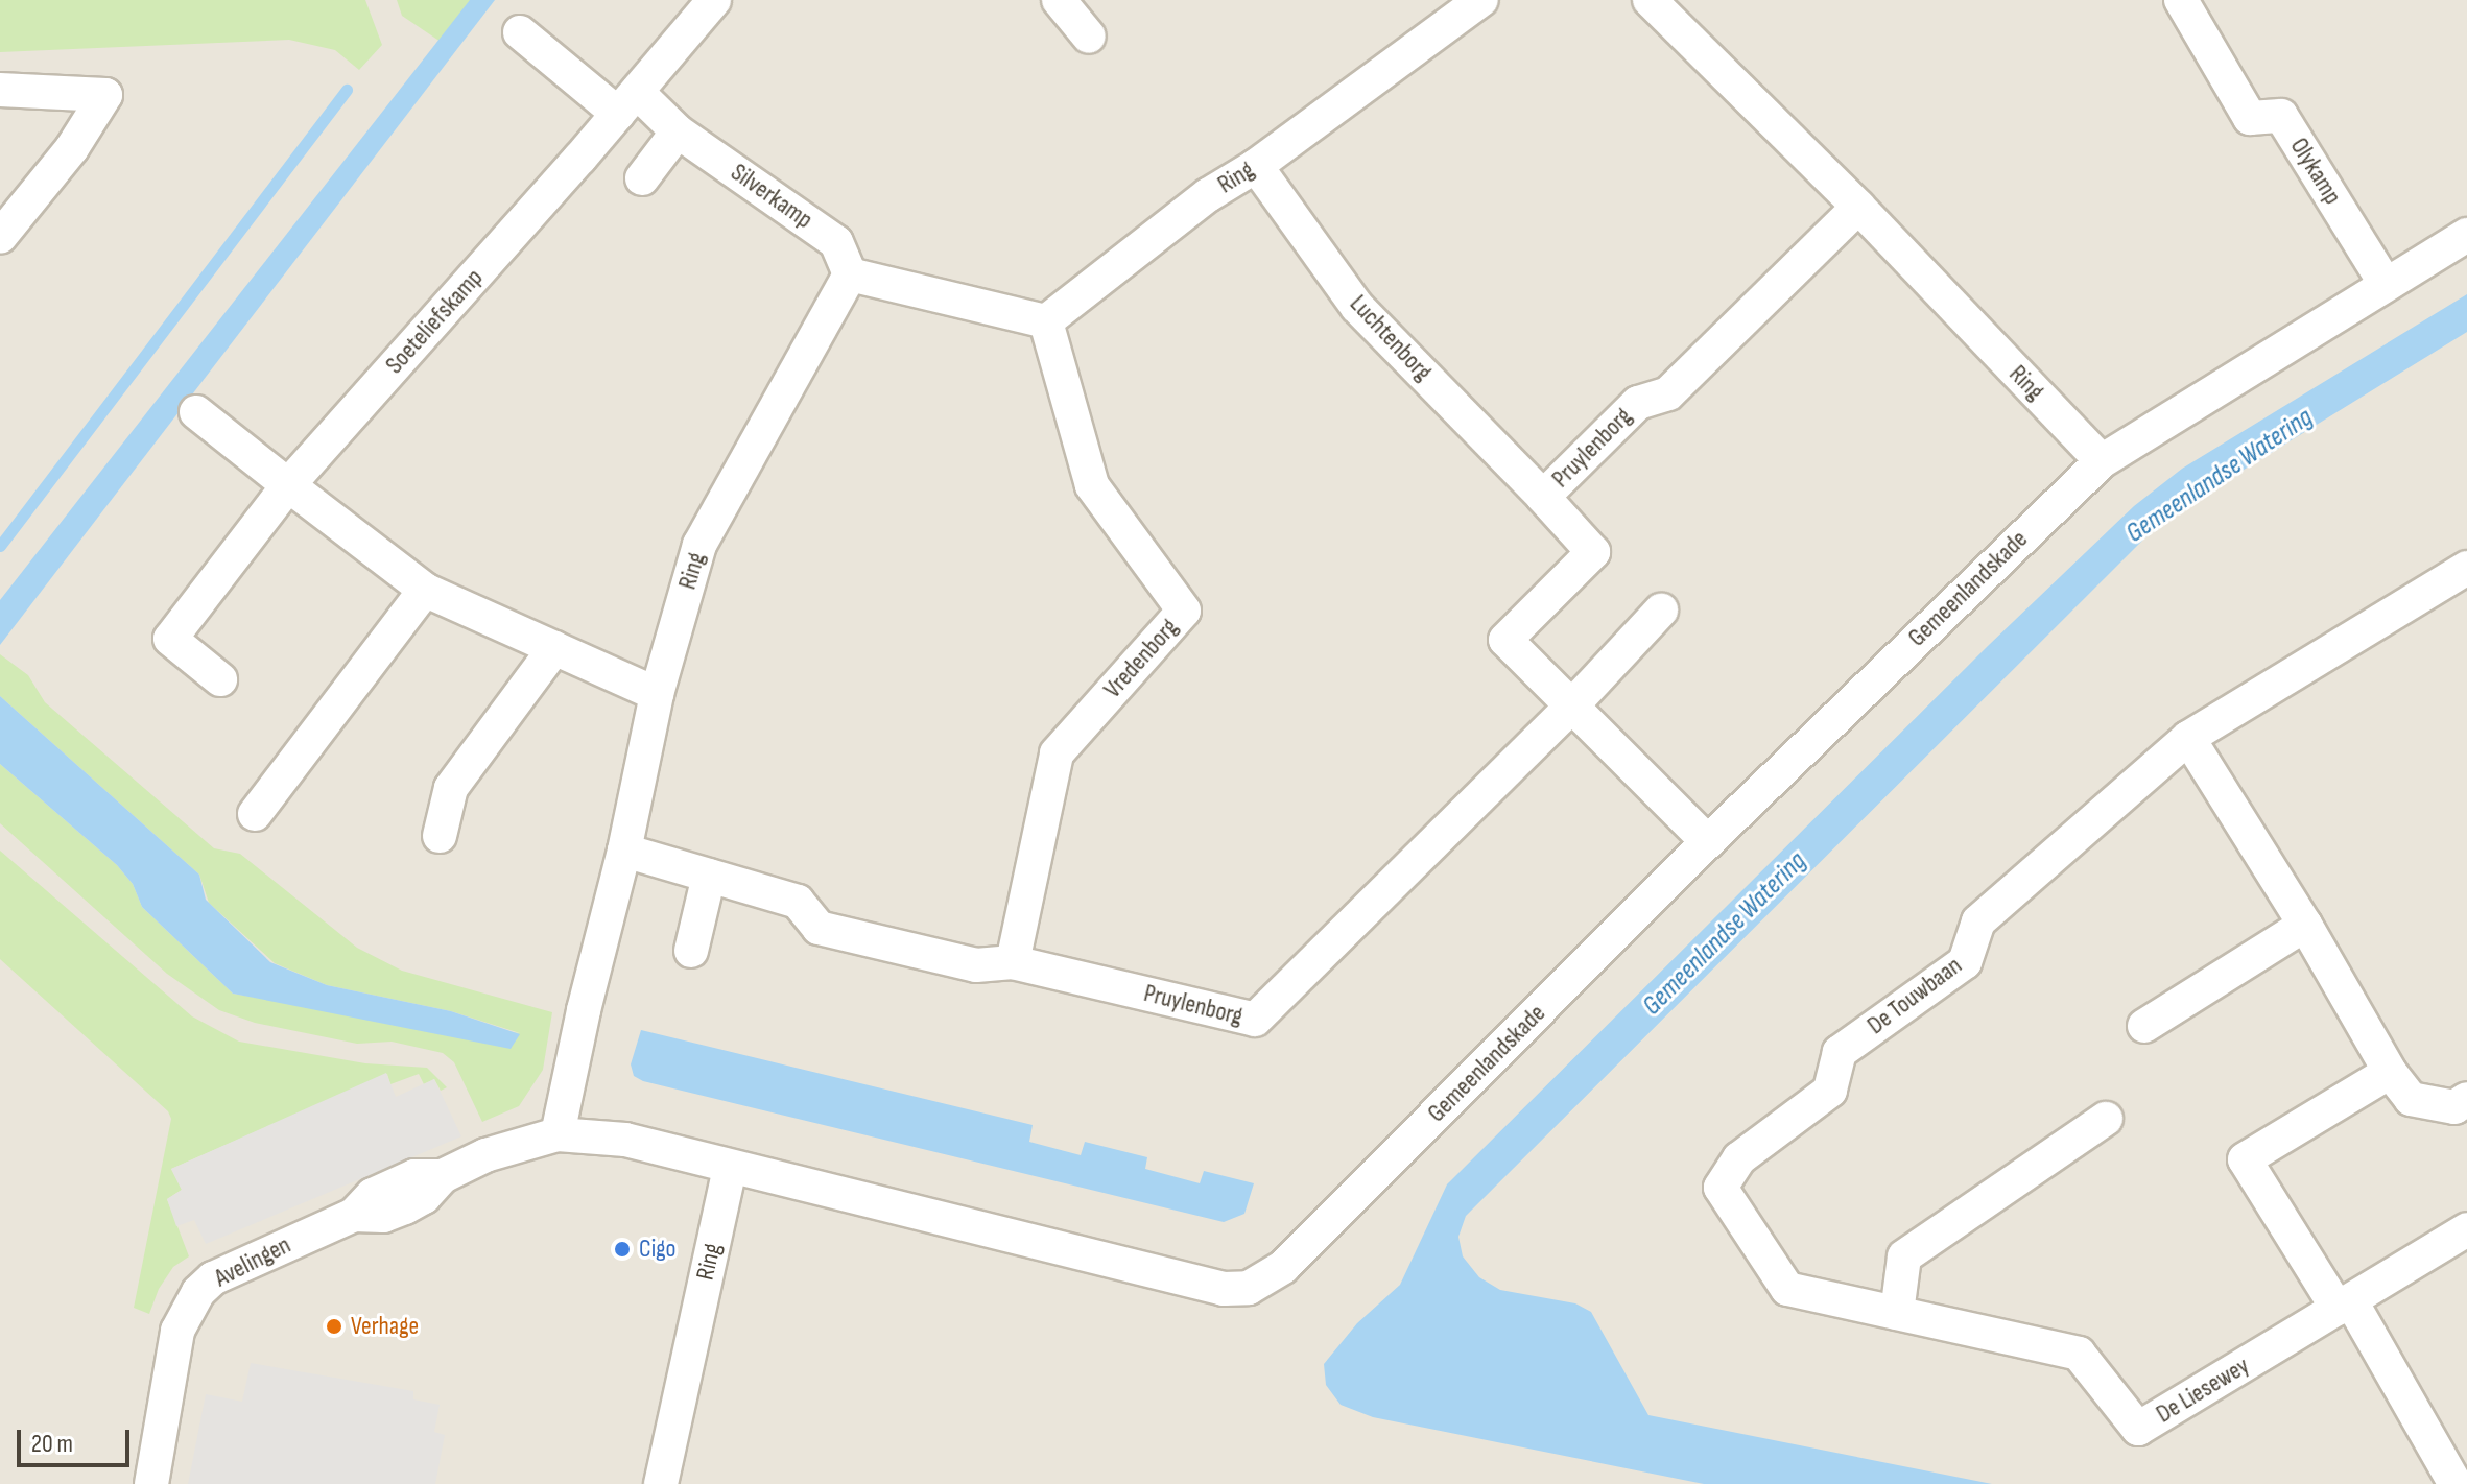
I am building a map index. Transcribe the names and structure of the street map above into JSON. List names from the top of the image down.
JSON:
{
  "streets": {
    "street": [
      "Olykamp",
      "Ring",
      "Silverkamp",
      "Soeteliefskamp",
      "Luchtenborg",
      "Pruylenborg",
      "Gemeenlandskade",
      "Vredenborg",
      "De Touwbaan",
      "Avelingen",
      "De Liesewey"
    ]
  },
  "crossings": [
    ["Ring", "Silverkamp"],
    ["Ring", "Luchtenborg"],
    ["Ring", "Pruylenborg"],
    ["Ring", "Gemeenlandskade"],
    ["Ring", "Vredenborg"],
    ["Ring", "Avelingen"],
    ["Silverkamp", "Soeteliefskamp"],
    ["Luchtenborg", "Pruylenborg"],
    ["Pruylenborg", "Gemeenlandskade"],
    ["Pruylenborg", "Vredenborg"],
    ["De Touwbaan", "De Liesewey"]
  ],
  "water": ["Gemeenlandse Watering"],
  "places": ["Cigo", "Verhage"],
  "scale_bar": "20 m"
}
